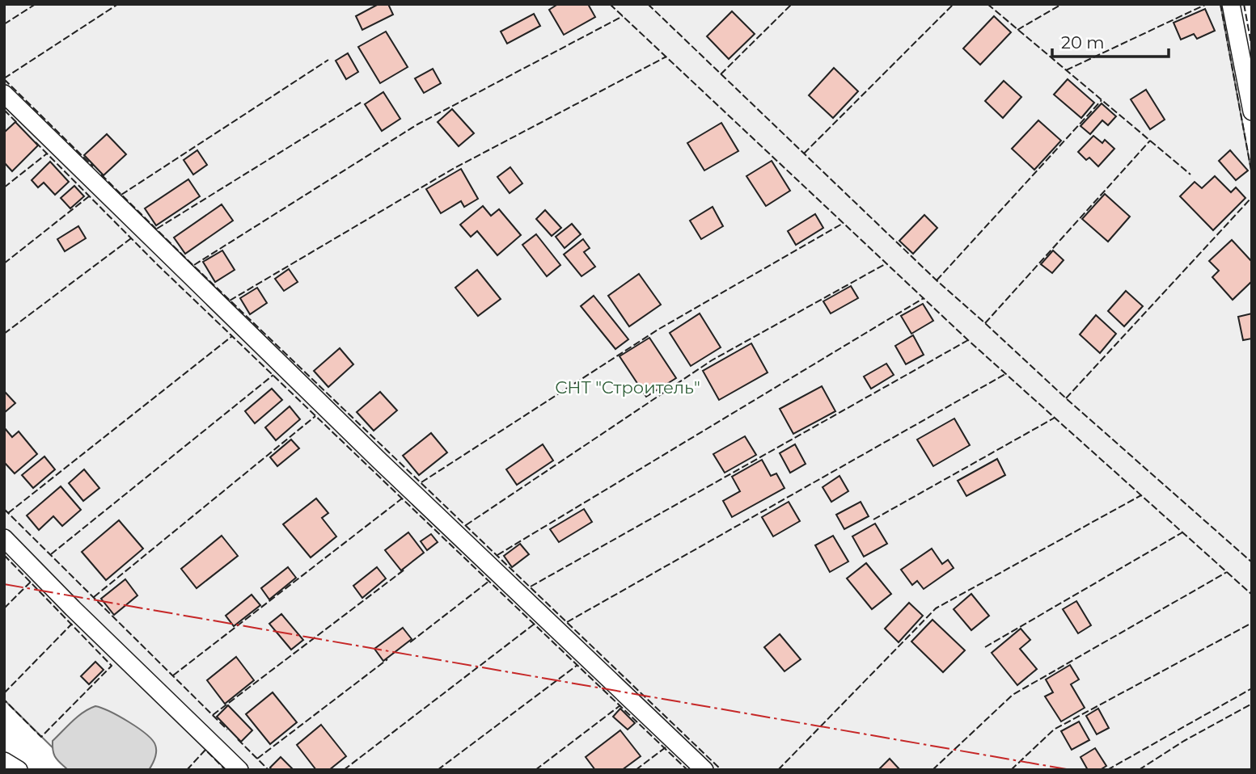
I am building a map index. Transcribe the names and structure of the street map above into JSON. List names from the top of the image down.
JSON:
{
  "parks": ["СНТ \"Строитель\""],
  "scale_bar": "20 m"
}
